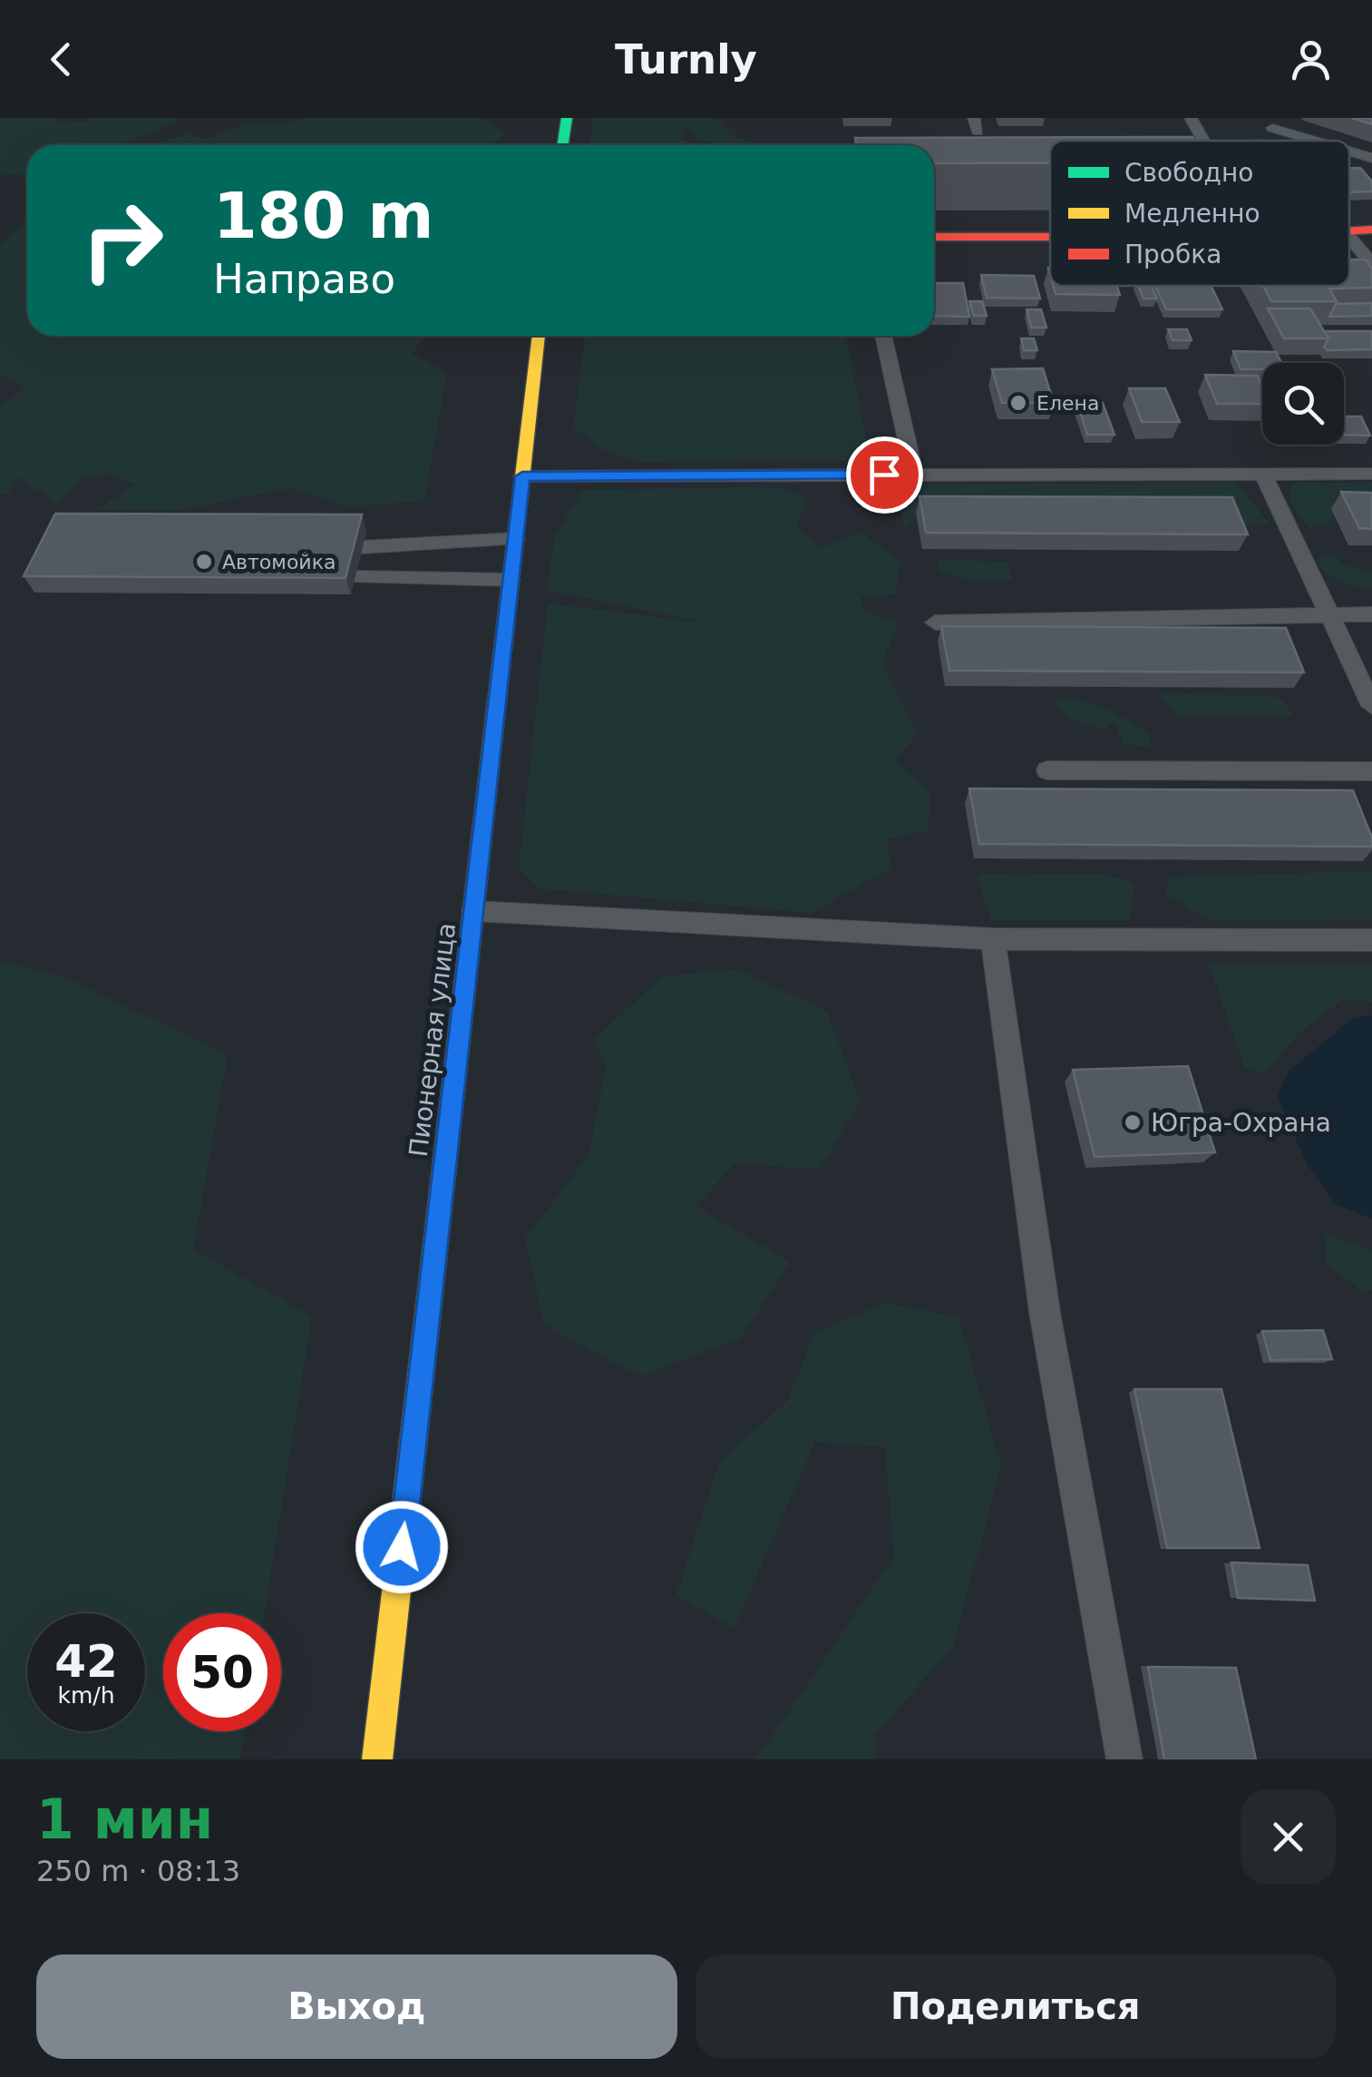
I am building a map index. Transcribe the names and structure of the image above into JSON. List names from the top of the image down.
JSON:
{
  "streets": {
    "main road": ["Пионерная улица"]
  },
  "places": ["Елена", "Автомойка", "Югра-Охрана"],
  "legend": ["Свободно", "Медленно", "Пробка"],
  "page": {
    "header": "Turnly",
    "turn": ["180 m", "Направо"],
    "speed": "42 km/h",
    "limit": "50",
    "heading": ["1 мин", "250 m · 08:13"],
    "buttons": ["Выход", "Поделиться"]
  }
}
